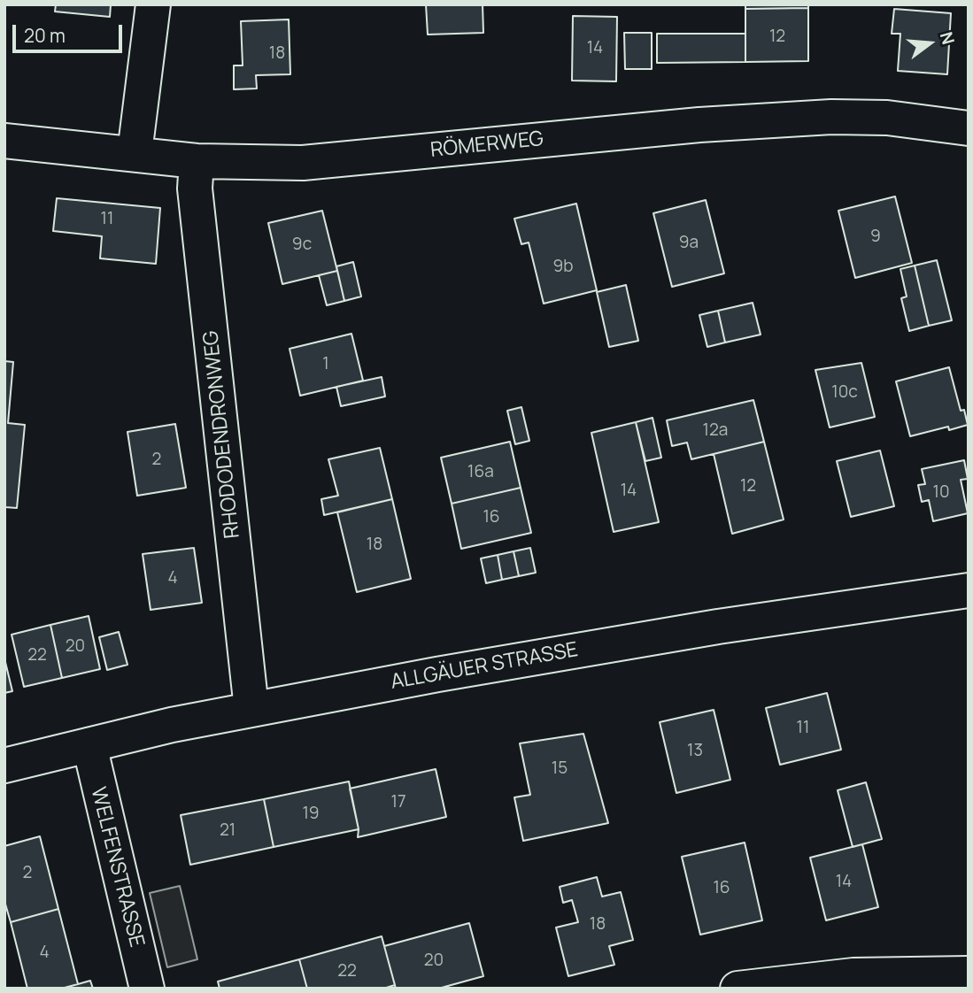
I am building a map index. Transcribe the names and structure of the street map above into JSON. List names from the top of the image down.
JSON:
{
  "streets": {
    "street": [
      "RÖMERWEG",
      "RHODODENDRONWEG",
      "ALLGÄUER STRASSE",
      "WELFENSTRASSE"
    ]
  },
  "crossings": [
    ["RÖMERWEG", "RHODODENDRONWEG"],
    ["RHODODENDRONWEG", "ALLGÄUER STRASSE"],
    ["ALLGÄUER STRASSE", "WELFENSTRASSE"]
  ],
  "house_numbers": [
    "12",
    "14",
    "18",
    "11",
    "9",
    "9a",
    "9c",
    "9b",
    "1",
    "10c",
    "12a",
    "2",
    "16a",
    "12",
    "14",
    "10",
    "16",
    "18",
    "4",
    "20",
    "22",
    "11",
    "13",
    "15",
    "17",
    "19",
    "21",
    "2",
    "14",
    "16",
    "18",
    "4",
    "20",
    "22"
  ],
  "scale_bar": "20 m",
  "north": "right"
}
